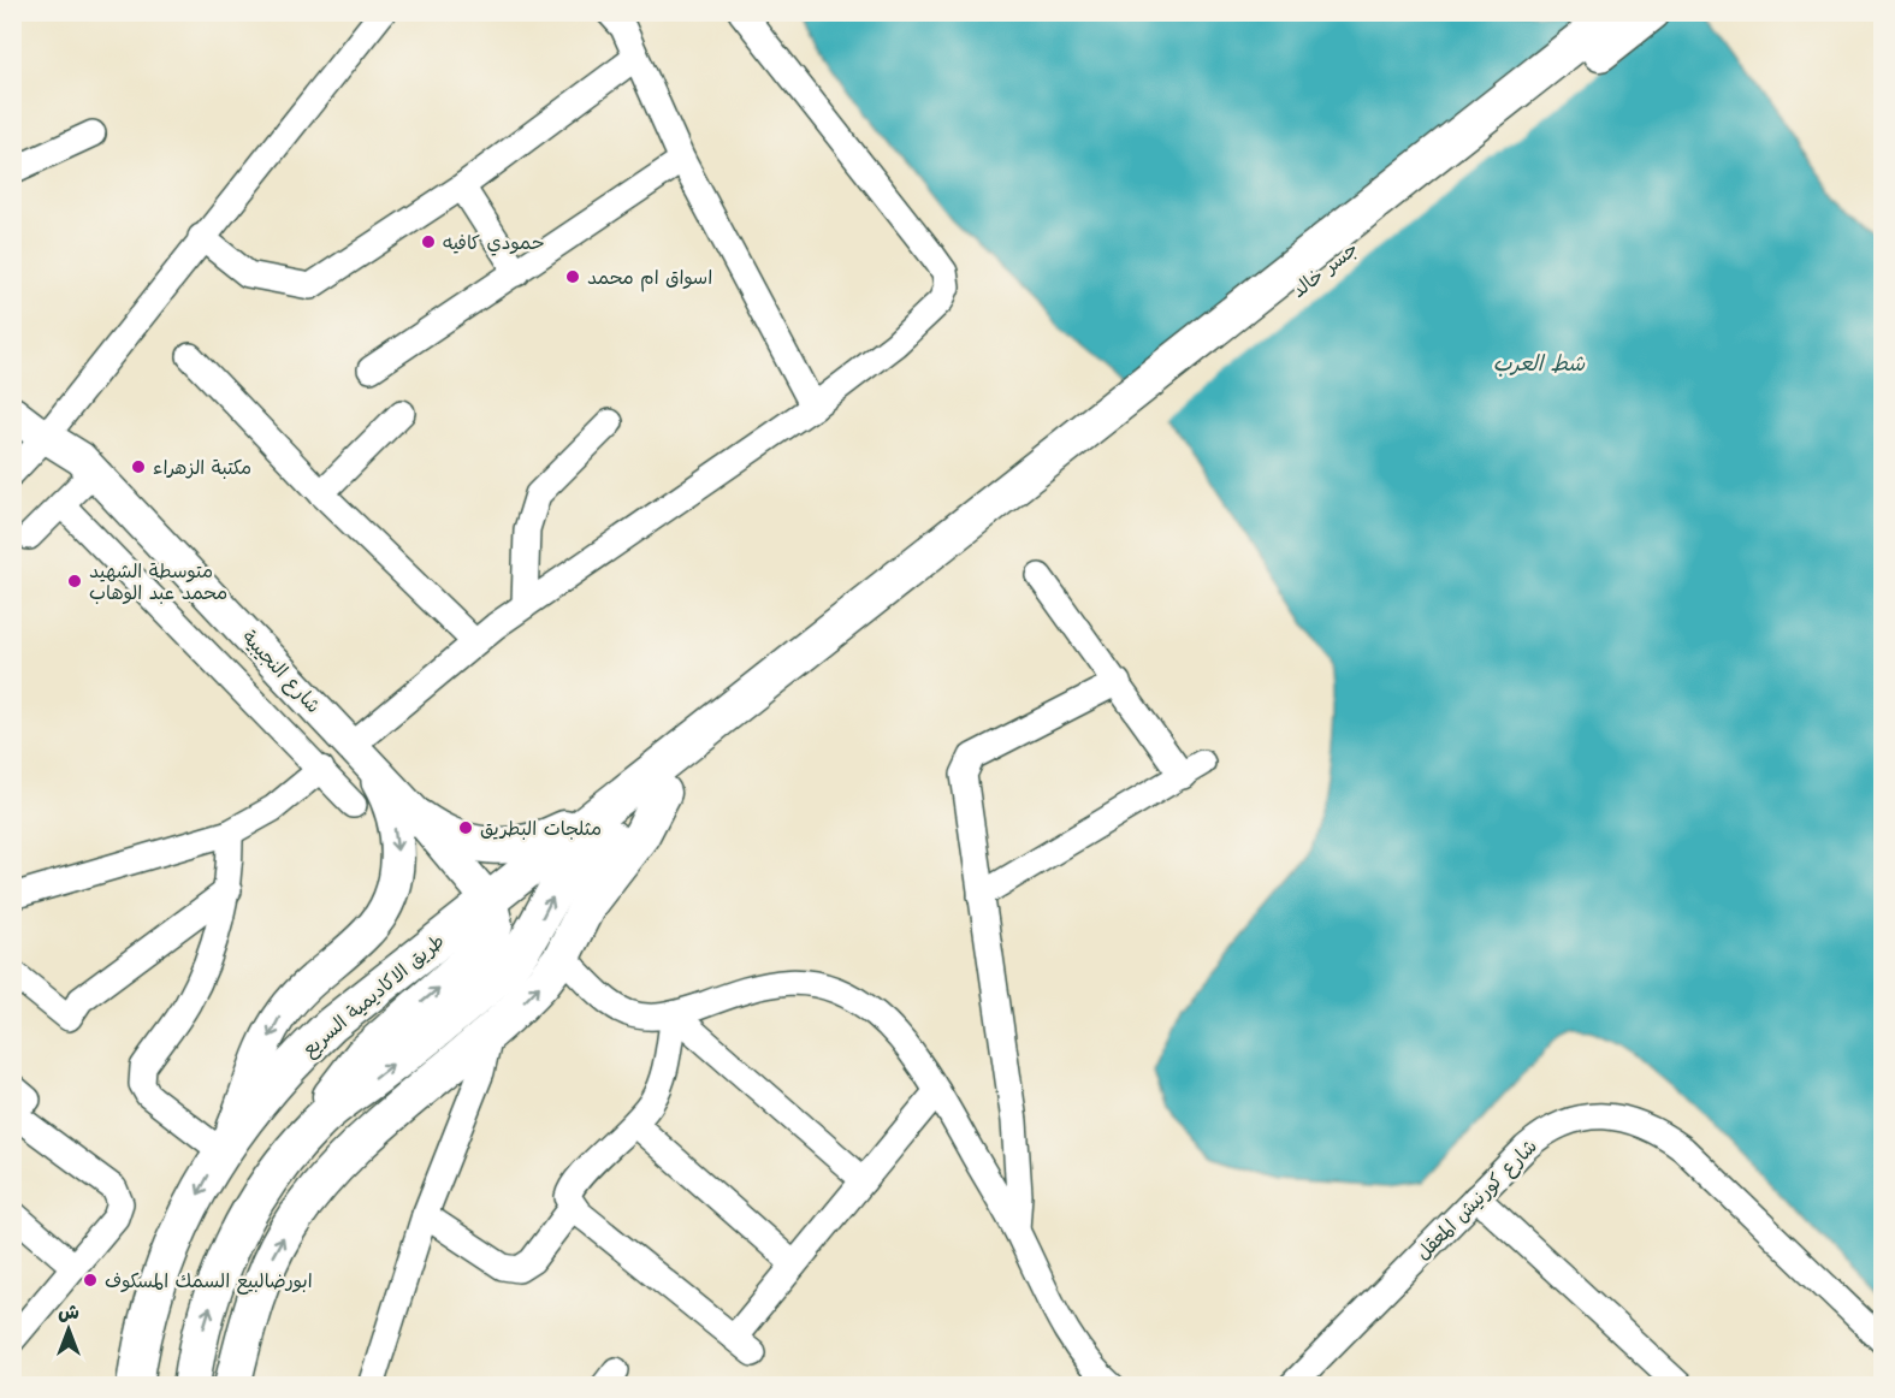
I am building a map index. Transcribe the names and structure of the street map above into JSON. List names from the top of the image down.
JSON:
{
  "streets": {
    "highway": ["جسر خالد", "طريق الاكاديمية السريع"],
    "main road": ["شارع النجيبية"],
    "street": ["شارع كورنيش المعقل"]
  },
  "crossings": [
    ["شارع النجيبية", "طريق الاكاديمية السريع"]
  ],
  "water": ["شط العرب"],
  "places": [
    "حمودي كافيه",
    "اسواق ام محمد",
    "مكتبة الزهراء",
    "متوسطة الشهيد محمد عبد الوهاب",
    "مثلجات البطريق",
    "ابورضالبيع السمك المسكوف"
  ],
  "north": "top"
}
